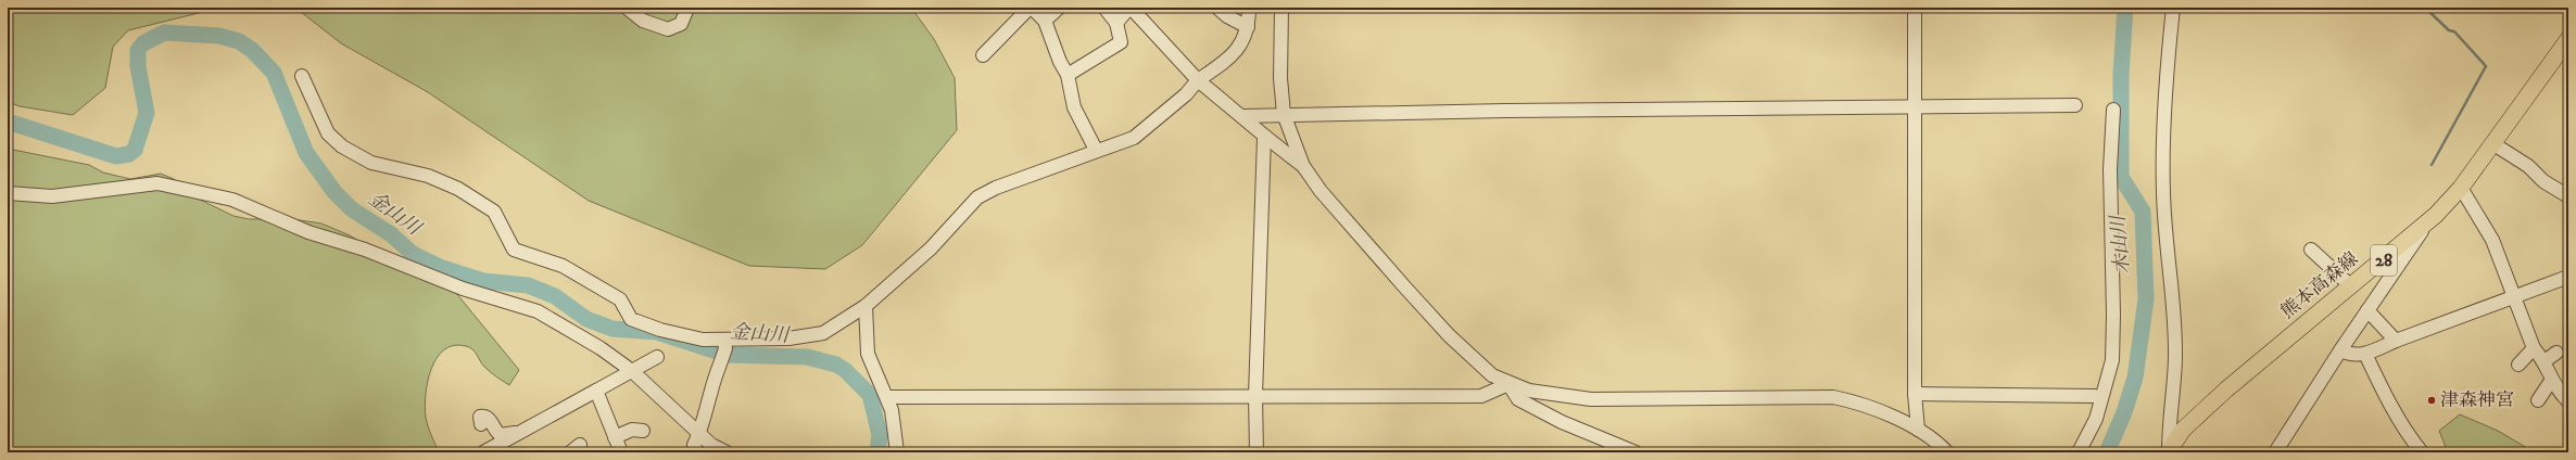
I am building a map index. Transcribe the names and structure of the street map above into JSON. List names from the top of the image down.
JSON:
{
  "streets": {
    "main road": ["28", "熊本高森線"]
  },
  "water": ["金山川", "木山川"],
  "places": ["津森神宮"]
}
